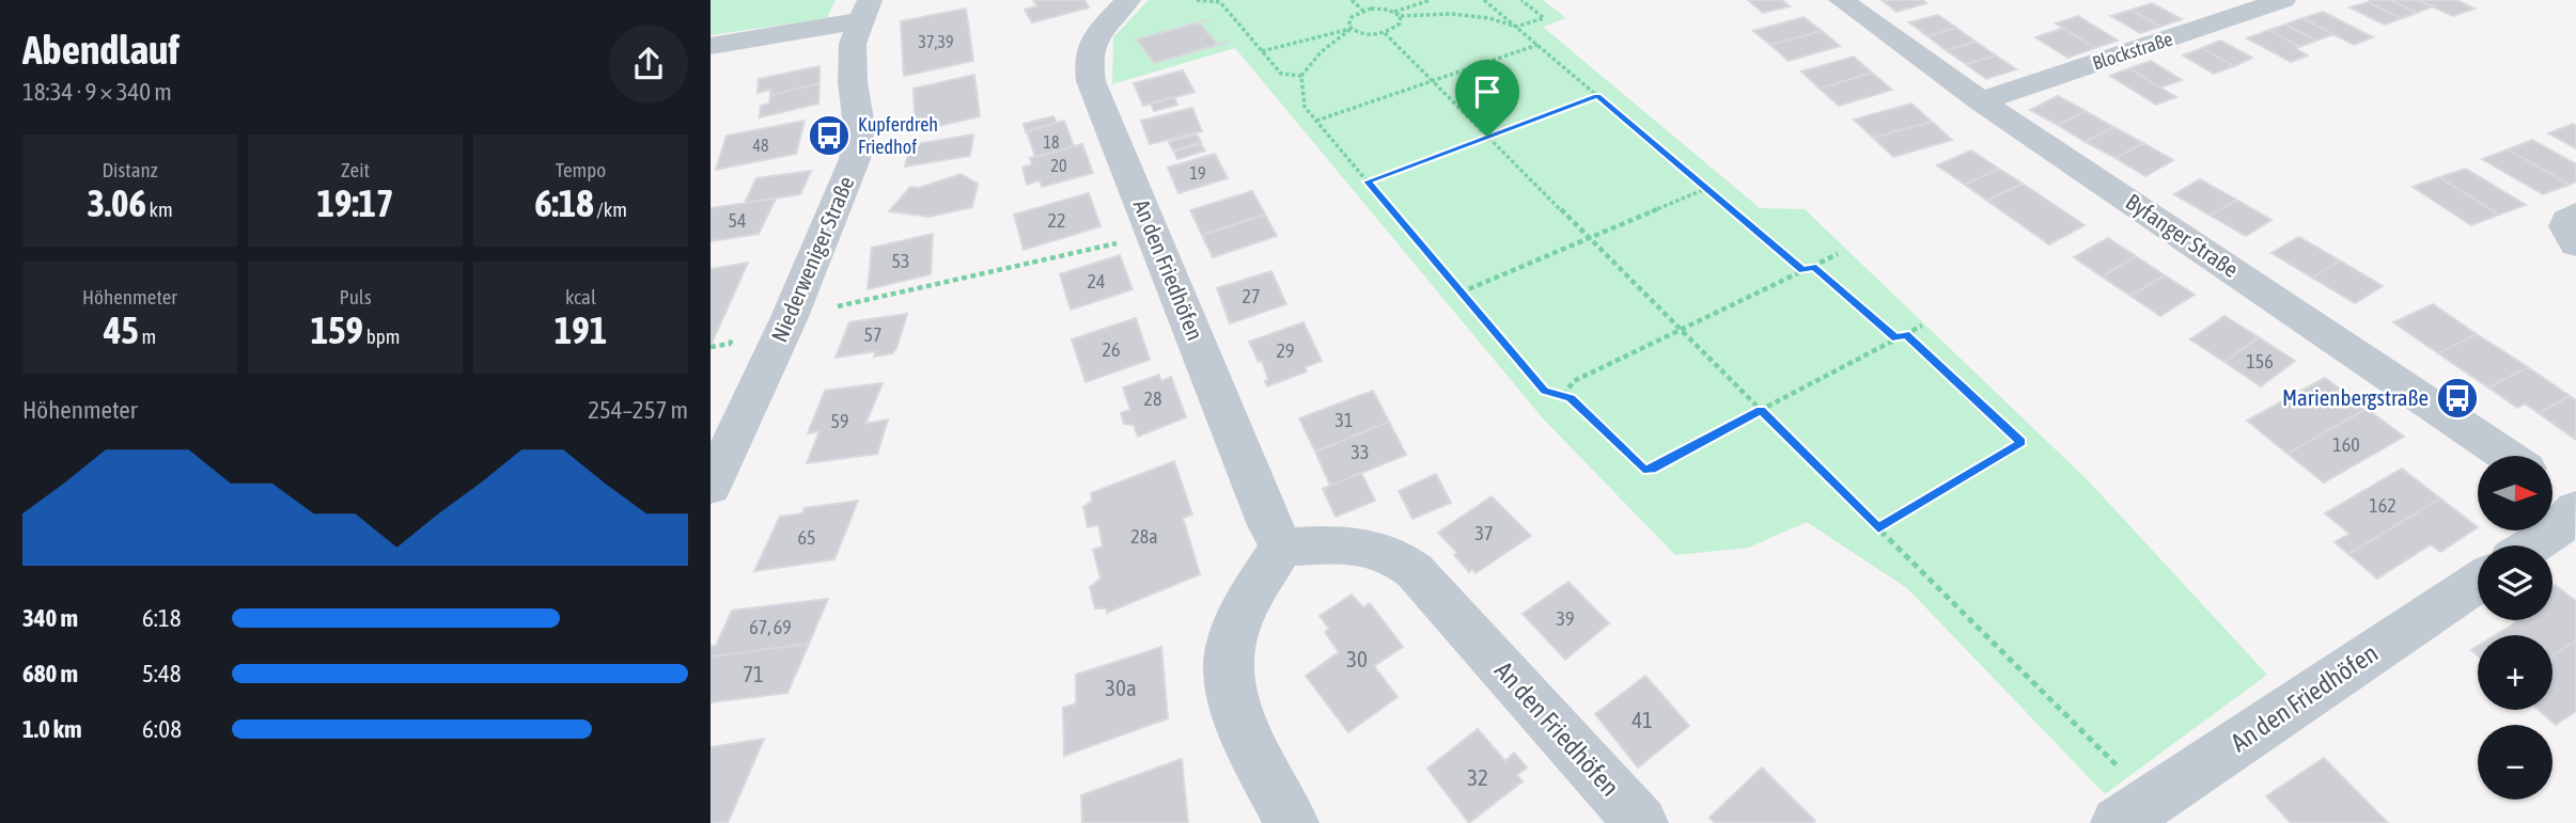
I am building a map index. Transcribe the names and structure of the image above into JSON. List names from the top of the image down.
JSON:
{
  "streets": {
    "street": [
      "Blockstraße",
      "Byfanger Straße",
      "Niederweniger Straße",
      "An den Friedhöfen"
    ]
  },
  "crossings": [
    ["Blockstraße", "Byfanger Straße"]
  ],
  "places": {
    "bus stop": ["Kupferdreh Friedhof", "Marienbergstraße"]
  },
  "house_numbers": [
    "37,39",
    "18",
    "48",
    "20",
    "19",
    "54",
    "22",
    "53",
    "24",
    "27",
    "57",
    "26",
    "29",
    "156",
    "28",
    "31",
    "59",
    "160",
    "33",
    "162",
    "37",
    "28a",
    "65",
    "39",
    "67, 69",
    "30",
    "71",
    "30a",
    "41",
    "32"
  ],
  "north": "right",
  "page": {
    "heading": ["Abendlauf", "18:34 · 9 × 340 m"],
    "stats": [
      ["Distanz", "3.06 km"],
      ["Zeit", "19:17"],
      ["Tempo", "6:18 /km"],
      ["Höhenmeter", "45 m"],
      ["Puls", "159 bpm"],
      ["kcal", "191"]
    ],
    "chart": ["Höhenmeter", "254–257 m"],
    "map_buttons": ["+", "−"],
    "list": [
      {
        "name": "340 m",
        "note": "6:18"
      },
      {
        "name": "680 m",
        "note": "5:48"
      },
      {
        "name": "1.0 km",
        "note": "6:08"
      }
    ]
  }
}
